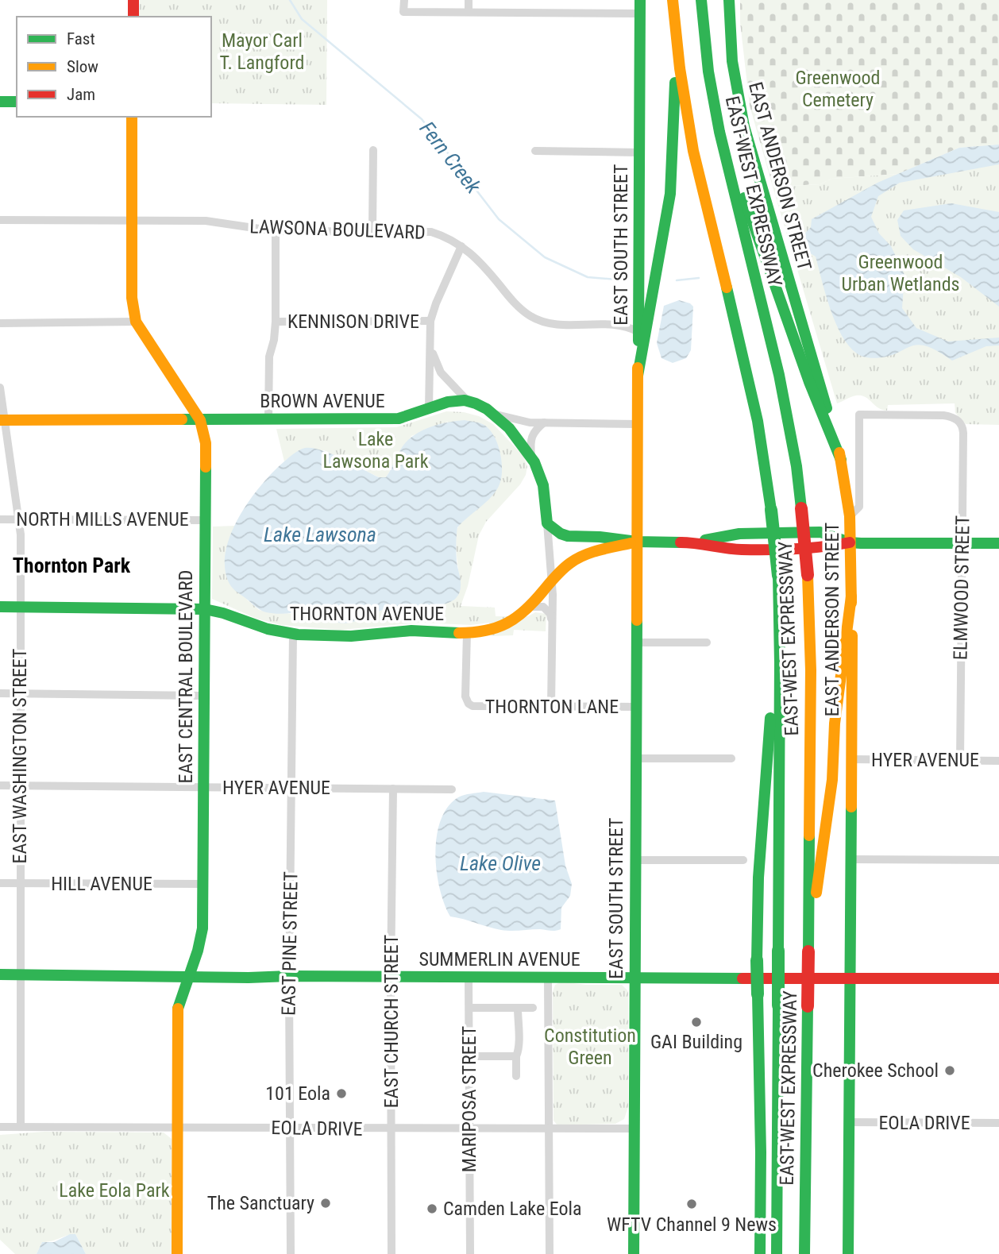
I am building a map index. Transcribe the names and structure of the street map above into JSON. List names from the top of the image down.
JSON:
{
  "streets": {
    "main road": [
      "EAST ANDERSON STREET",
      "EAST-WEST EXPRESSWAY",
      "EAST SOUTH STREET",
      "BROWN AVENUE",
      "THORNTON AVENUE",
      "EAST CENTRAL BOULEVARD",
      "SUMMERLIN AVENUE"
    ],
    "street": [
      "LAWSONA BOULEVARD",
      "KENNISON DRIVE",
      "NORTH MILLS AVENUE",
      "ELMWOOD STREET",
      "THORNTON LANE",
      "EAST WASHINGTON STREET",
      "HYER AVENUE",
      "HILL AVENUE",
      "EAST PINE STREET",
      "EAST CHURCH STREET",
      "MARIPOSA STREET",
      "EOLA DRIVE"
    ]
  },
  "crossings": [
    ["EAST ANDERSON STREET", "ELMWOOD STREET"],
    ["EAST ANDERSON STREET", "HYER AVENUE"],
    ["EAST ANDERSON STREET", "SUMMERLIN AVENUE"],
    ["EAST ANDERSON STREET", "EOLA DRIVE"],
    ["LAWSONA BOULEVARD", "EAST SOUTH STREET"],
    ["LAWSONA BOULEVARD", "EAST CENTRAL BOULEVARD"],
    ["EAST SOUTH STREET", "THORNTON AVENUE"],
    ["EAST SOUTH STREET", "THORNTON LANE"],
    ["EAST SOUTH STREET", "SUMMERLIN AVENUE"],
    ["EAST SOUTH STREET", "EOLA DRIVE"],
    ["BROWN AVENUE", "EAST CENTRAL BOULEVARD"],
    ["BROWN AVENUE", "EAST WASHINGTON STREET"],
    ["NORTH MILLS AVENUE", "EAST CENTRAL BOULEVARD"],
    ["NORTH MILLS AVENUE", "EAST WASHINGTON STREET"],
    ["ELMWOOD STREET", "HYER AVENUE"],
    ["THORNTON AVENUE", "EAST CENTRAL BOULEVARD"],
    ["THORNTON AVENUE", "THORNTON LANE"],
    ["THORNTON AVENUE", "EAST WASHINGTON STREET"],
    ["THORNTON AVENUE", "EAST PINE STREET"],
    ["EAST CENTRAL BOULEVARD", "HYER AVENUE"],
    ["EAST CENTRAL BOULEVARD", "HILL AVENUE"],
    ["EAST CENTRAL BOULEVARD", "SUMMERLIN AVENUE"],
    ["EAST CENTRAL BOULEVARD", "EOLA DRIVE"],
    ["EAST WASHINGTON STREET", "HYER AVENUE"],
    ["EAST WASHINGTON STREET", "HILL AVENUE"],
    ["EAST WASHINGTON STREET", "SUMMERLIN AVENUE"],
    ["EAST WASHINGTON STREET", "EOLA DRIVE"],
    ["HYER AVENUE", "EAST PINE STREET"],
    ["HYER AVENUE", "EAST CHURCH STREET"],
    ["EAST PINE STREET", "SUMMERLIN AVENUE"],
    ["EAST PINE STREET", "EOLA DRIVE"],
    ["SUMMERLIN AVENUE", "EAST CHURCH STREET"],
    ["SUMMERLIN AVENUE", "MARIPOSA STREET"],
    ["EAST CHURCH STREET", "EOLA DRIVE"],
    ["MARIPOSA STREET", "EOLA DRIVE"]
  ],
  "districts": ["Thornton Park"],
  "water": ["Fern Creek", "Lake Lawsona", "Lake Olive"],
  "parks": [
    "Mayor Carl T. Langford",
    "Greenwood Cemetery",
    "Greenwood Urban Wetlands",
    "Lake Lawsona Park",
    "Constitution Green",
    "Lake Eola Park"
  ],
  "places": [
    "GAI Building",
    "Cherokee School",
    "101 Eola",
    "The Sanctuary",
    "WFTV Channel 9 News",
    "Camden Lake Eola"
  ],
  "legend": ["Fast", "Slow", "Jam"]
}
